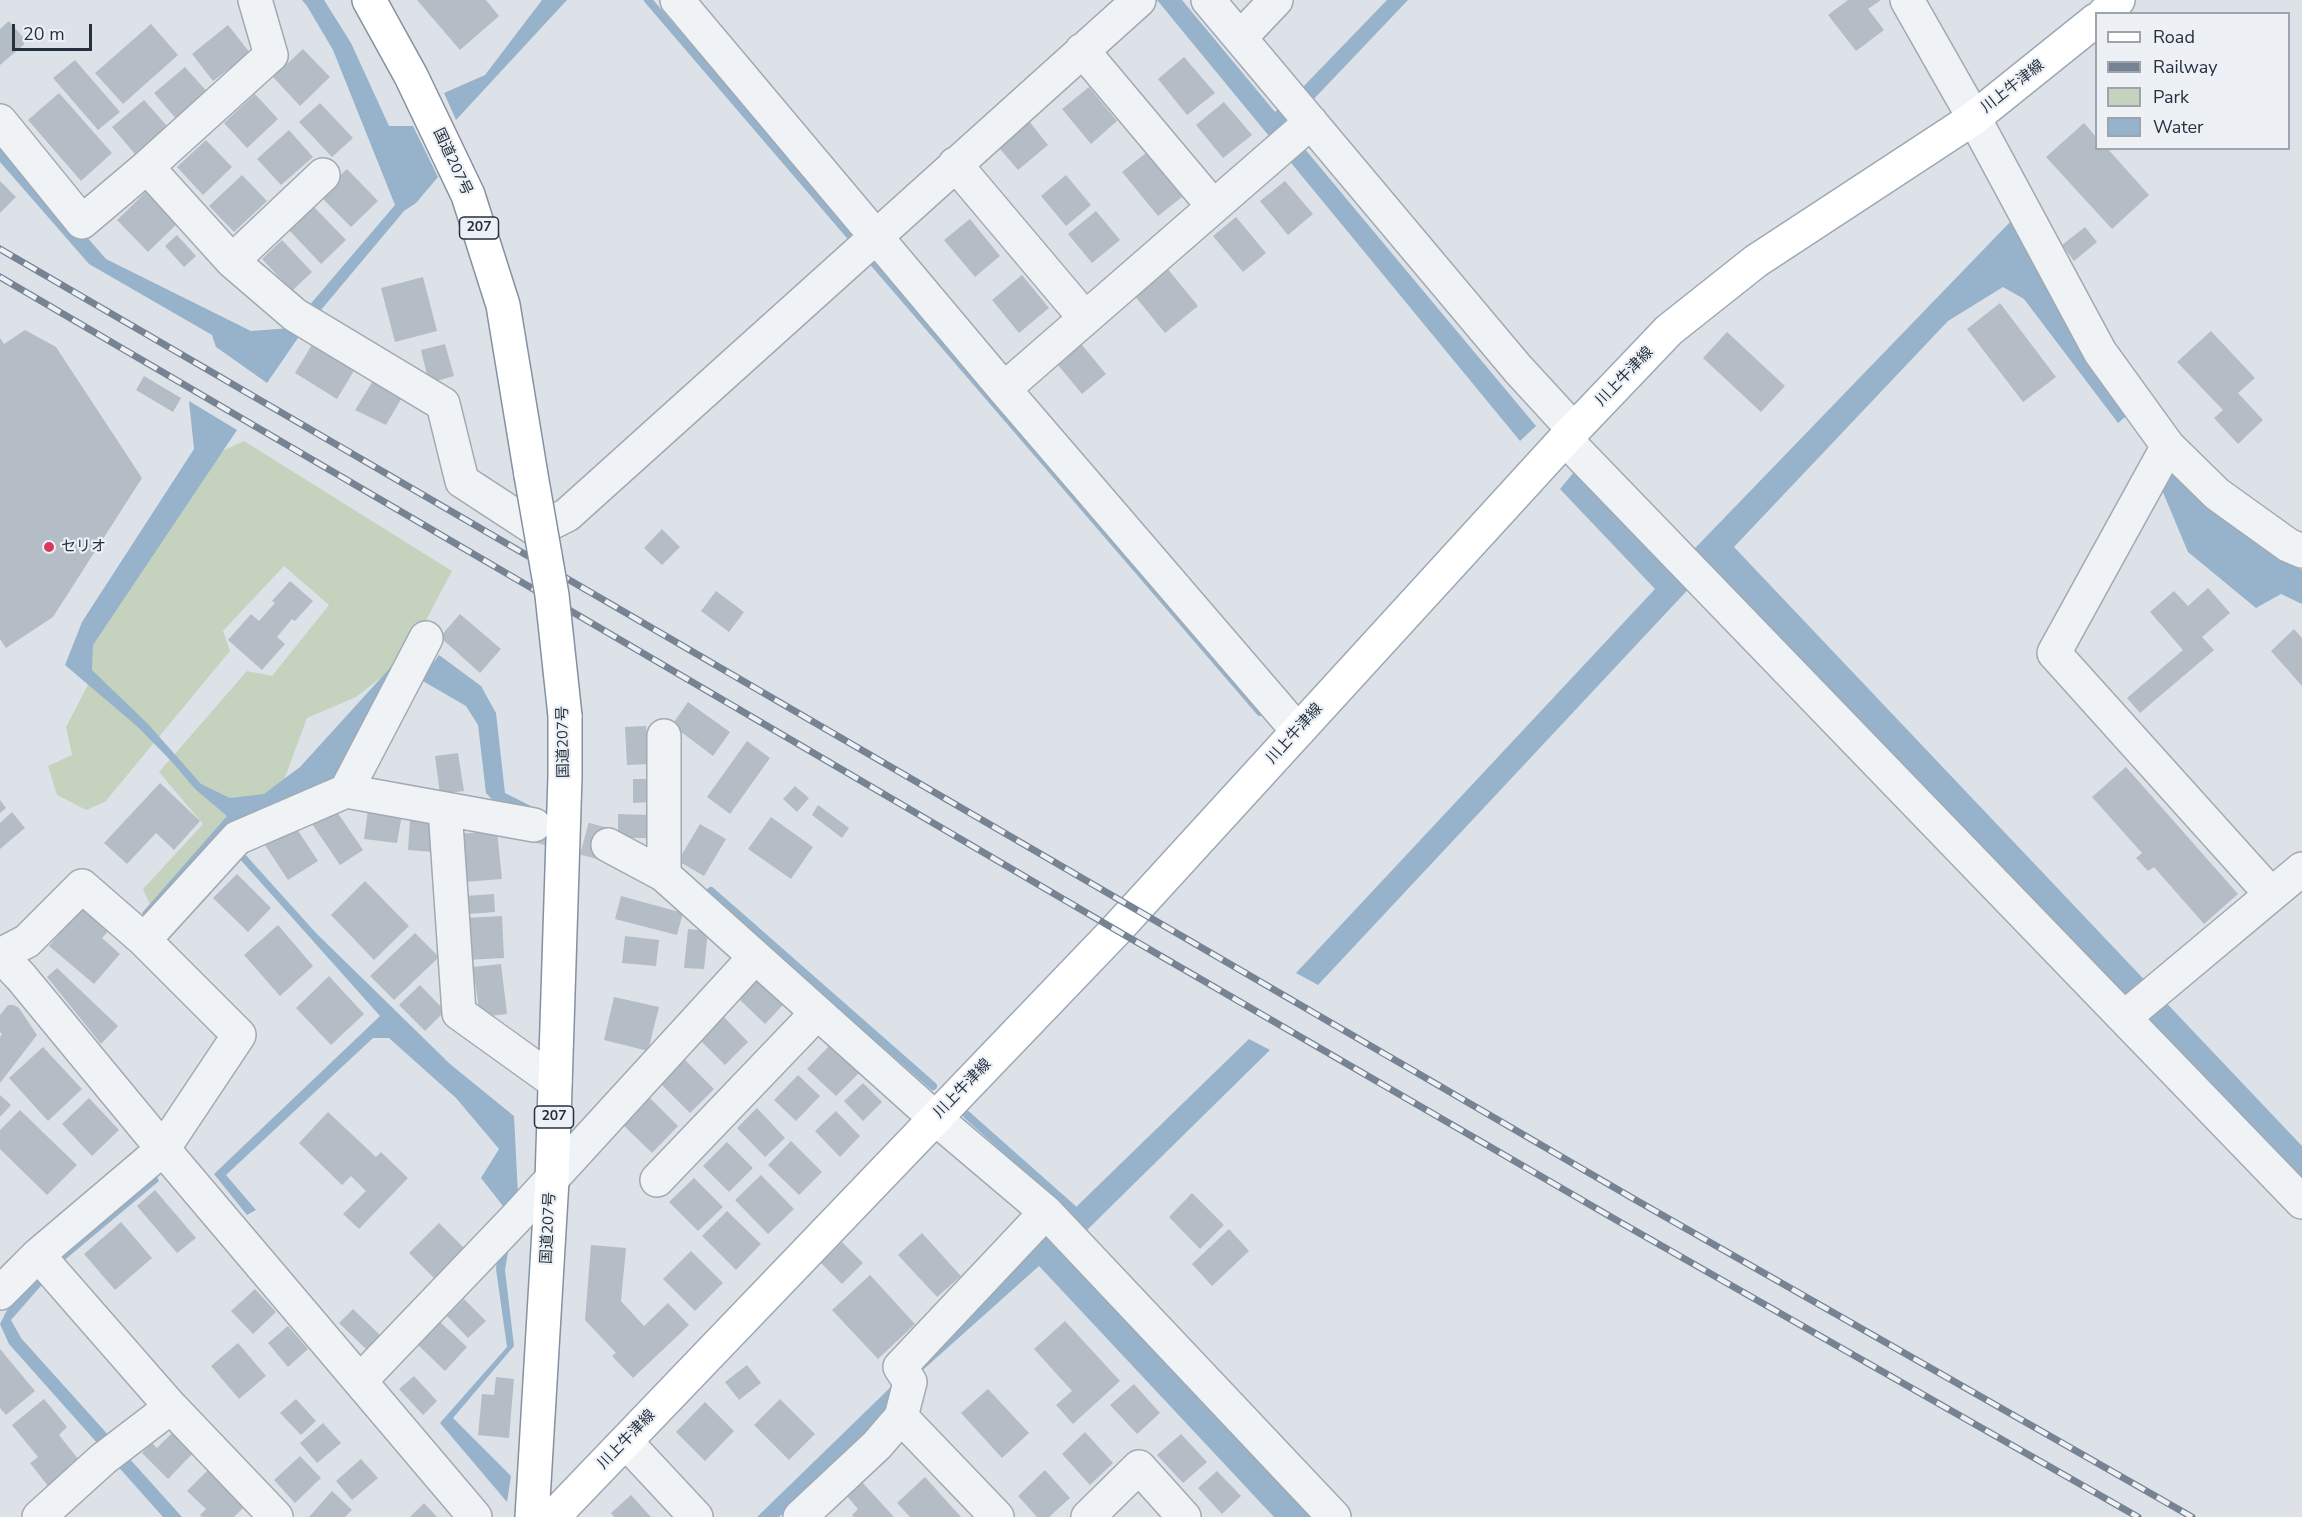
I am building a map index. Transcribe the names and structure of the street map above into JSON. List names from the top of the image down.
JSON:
{
  "streets": {
    "main road": ["川上牛津線", "国道207号", "207"]
  },
  "places": ["セリオ"],
  "legend": [
    "Road",
    "Railway",
    "Park",
    "Water"
  ],
  "scale_bar": "20 m"
}
